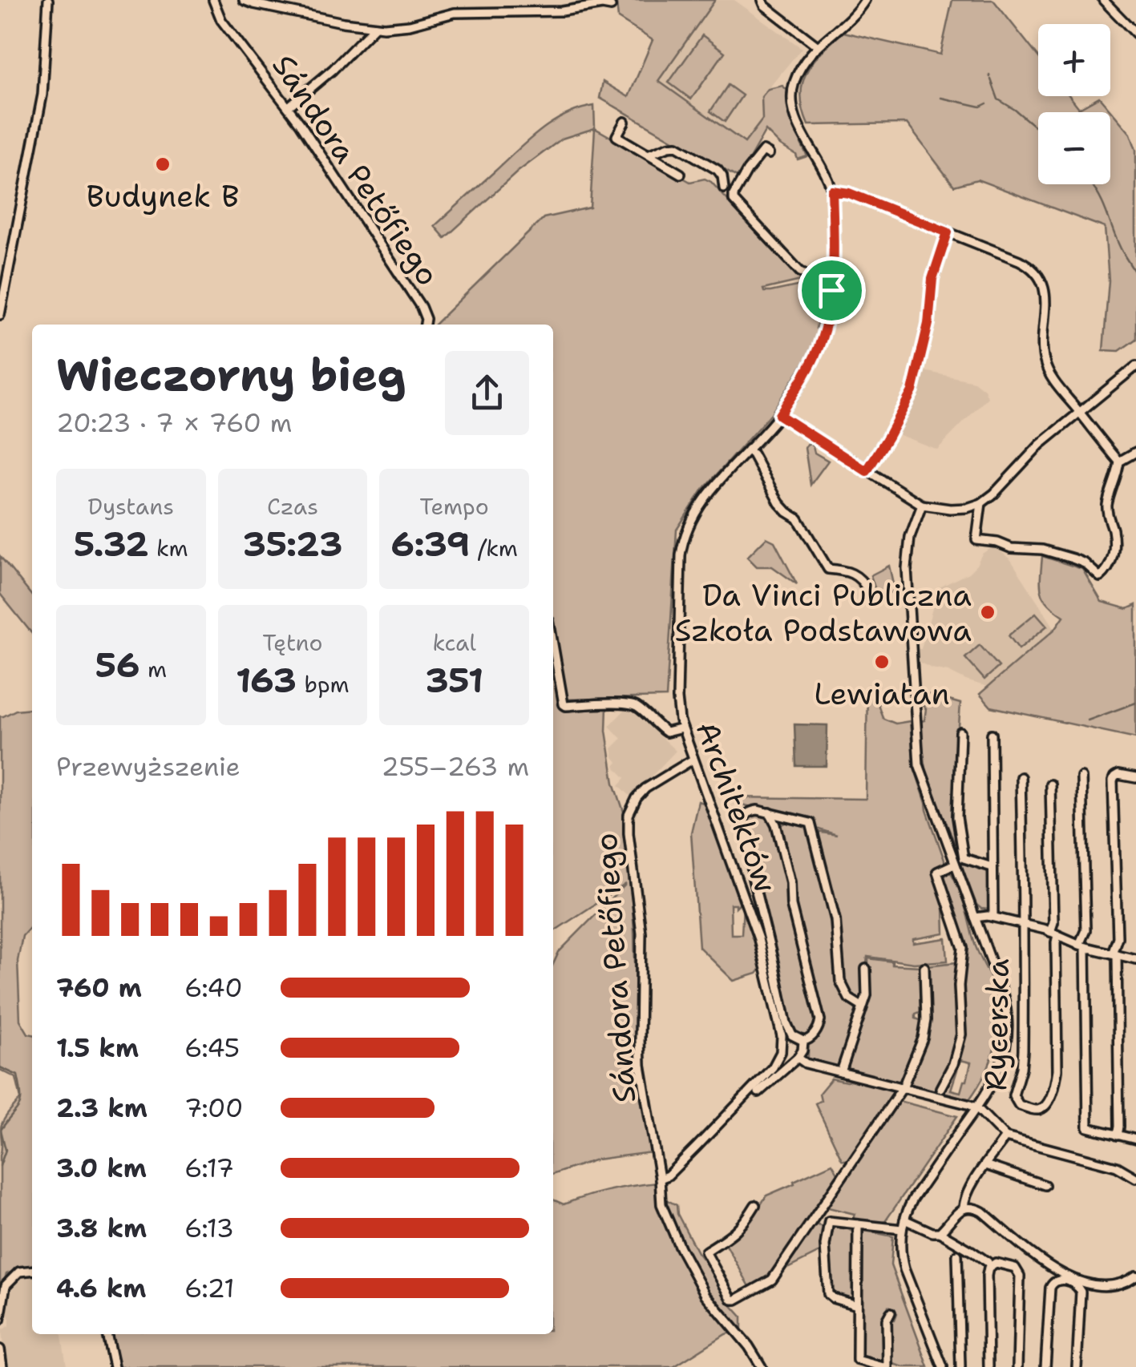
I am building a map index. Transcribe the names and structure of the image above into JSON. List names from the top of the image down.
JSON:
{
  "streets": {
    "street": ["Sándora Petőfiego", "Architektów", "Rycerska"]
  },
  "crossings": [
    ["Sándora Petőfiego", "Architektów"]
  ],
  "places": ["Budynek B", "Da Vinci Publiczna Szkoła Podstawowa", "Lewiatan"],
  "page": {
    "map_buttons": ["+", "−"],
    "heading": ["Wieczorny bieg", "20:23 · 7 × 760 m"],
    "stats": [
      ["Dystans", "5.32 km"],
      ["Czas", "35:23"],
      ["Tempo", "6:39 /km"],
      ["56 m"],
      ["Tętno", "163 bpm"],
      ["kcal", "351"]
    ],
    "chart": ["Przewyższenie", "255–263 m"],
    "list": [
      {
        "name": "760 m",
        "note": "6:40"
      },
      {
        "name": "1.5 km",
        "note": "6:45"
      },
      {
        "name": "2.3 km",
        "note": "7:00"
      },
      {
        "name": "3.0 km",
        "note": "6:17"
      },
      {
        "name": "3.8 km",
        "note": "6:13"
      },
      {
        "name": "4.6 km",
        "note": "6:21"
      }
    ]
  }
}
